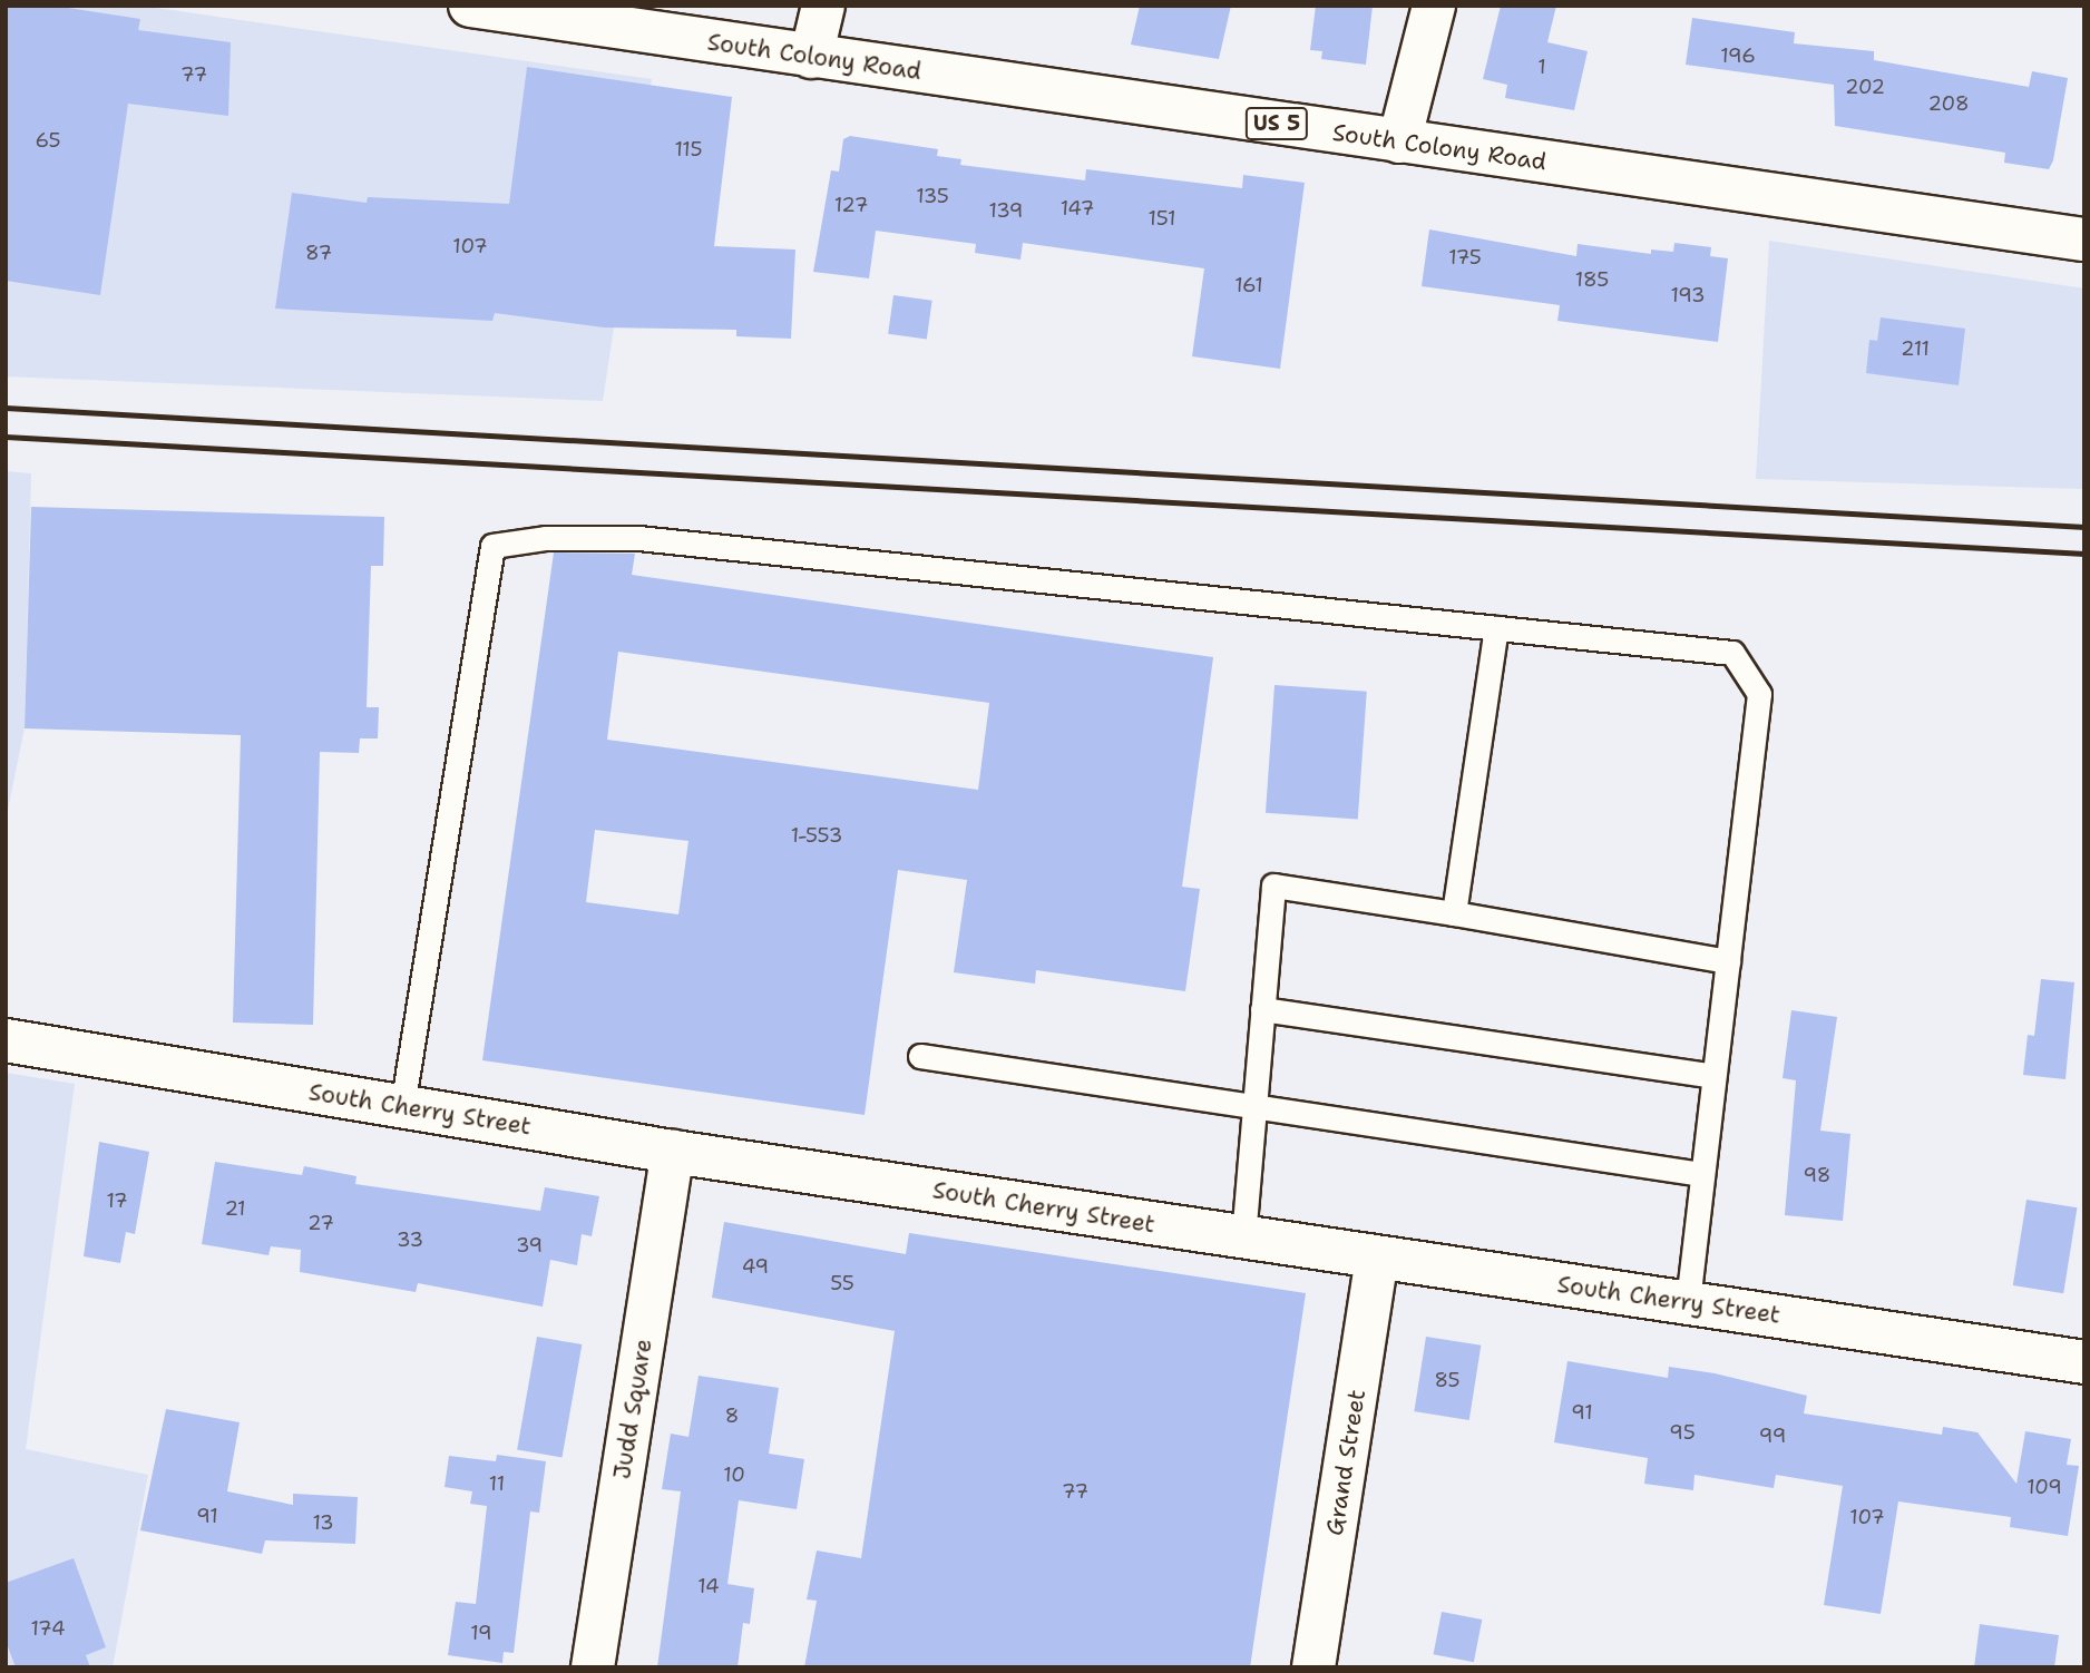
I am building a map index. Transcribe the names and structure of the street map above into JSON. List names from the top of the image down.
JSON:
{
  "streets": {
    "street": [
      "South Colony Road",
      "US 5",
      "South Cherry Street",
      "Judd Square",
      "Grand Street"
    ]
  },
  "crossings": [
    ["South Cherry Street", "Judd Square"],
    ["South Cherry Street", "Grand Street"]
  ],
  "house_numbers": [
    "196",
    "1",
    "77",
    "202",
    "208",
    "65",
    "115",
    "135",
    "127",
    "147",
    "139",
    "151",
    "107",
    "87",
    "175",
    "185",
    "161",
    "193",
    "211",
    "1-553",
    "98",
    "17",
    "21",
    "27",
    "33",
    "39",
    "49",
    "55",
    "85",
    "91",
    "8",
    "95",
    "99",
    "10",
    "11",
    "109",
    "77",
    "91",
    "107",
    "13",
    "14",
    "174",
    "19"
  ]
}
